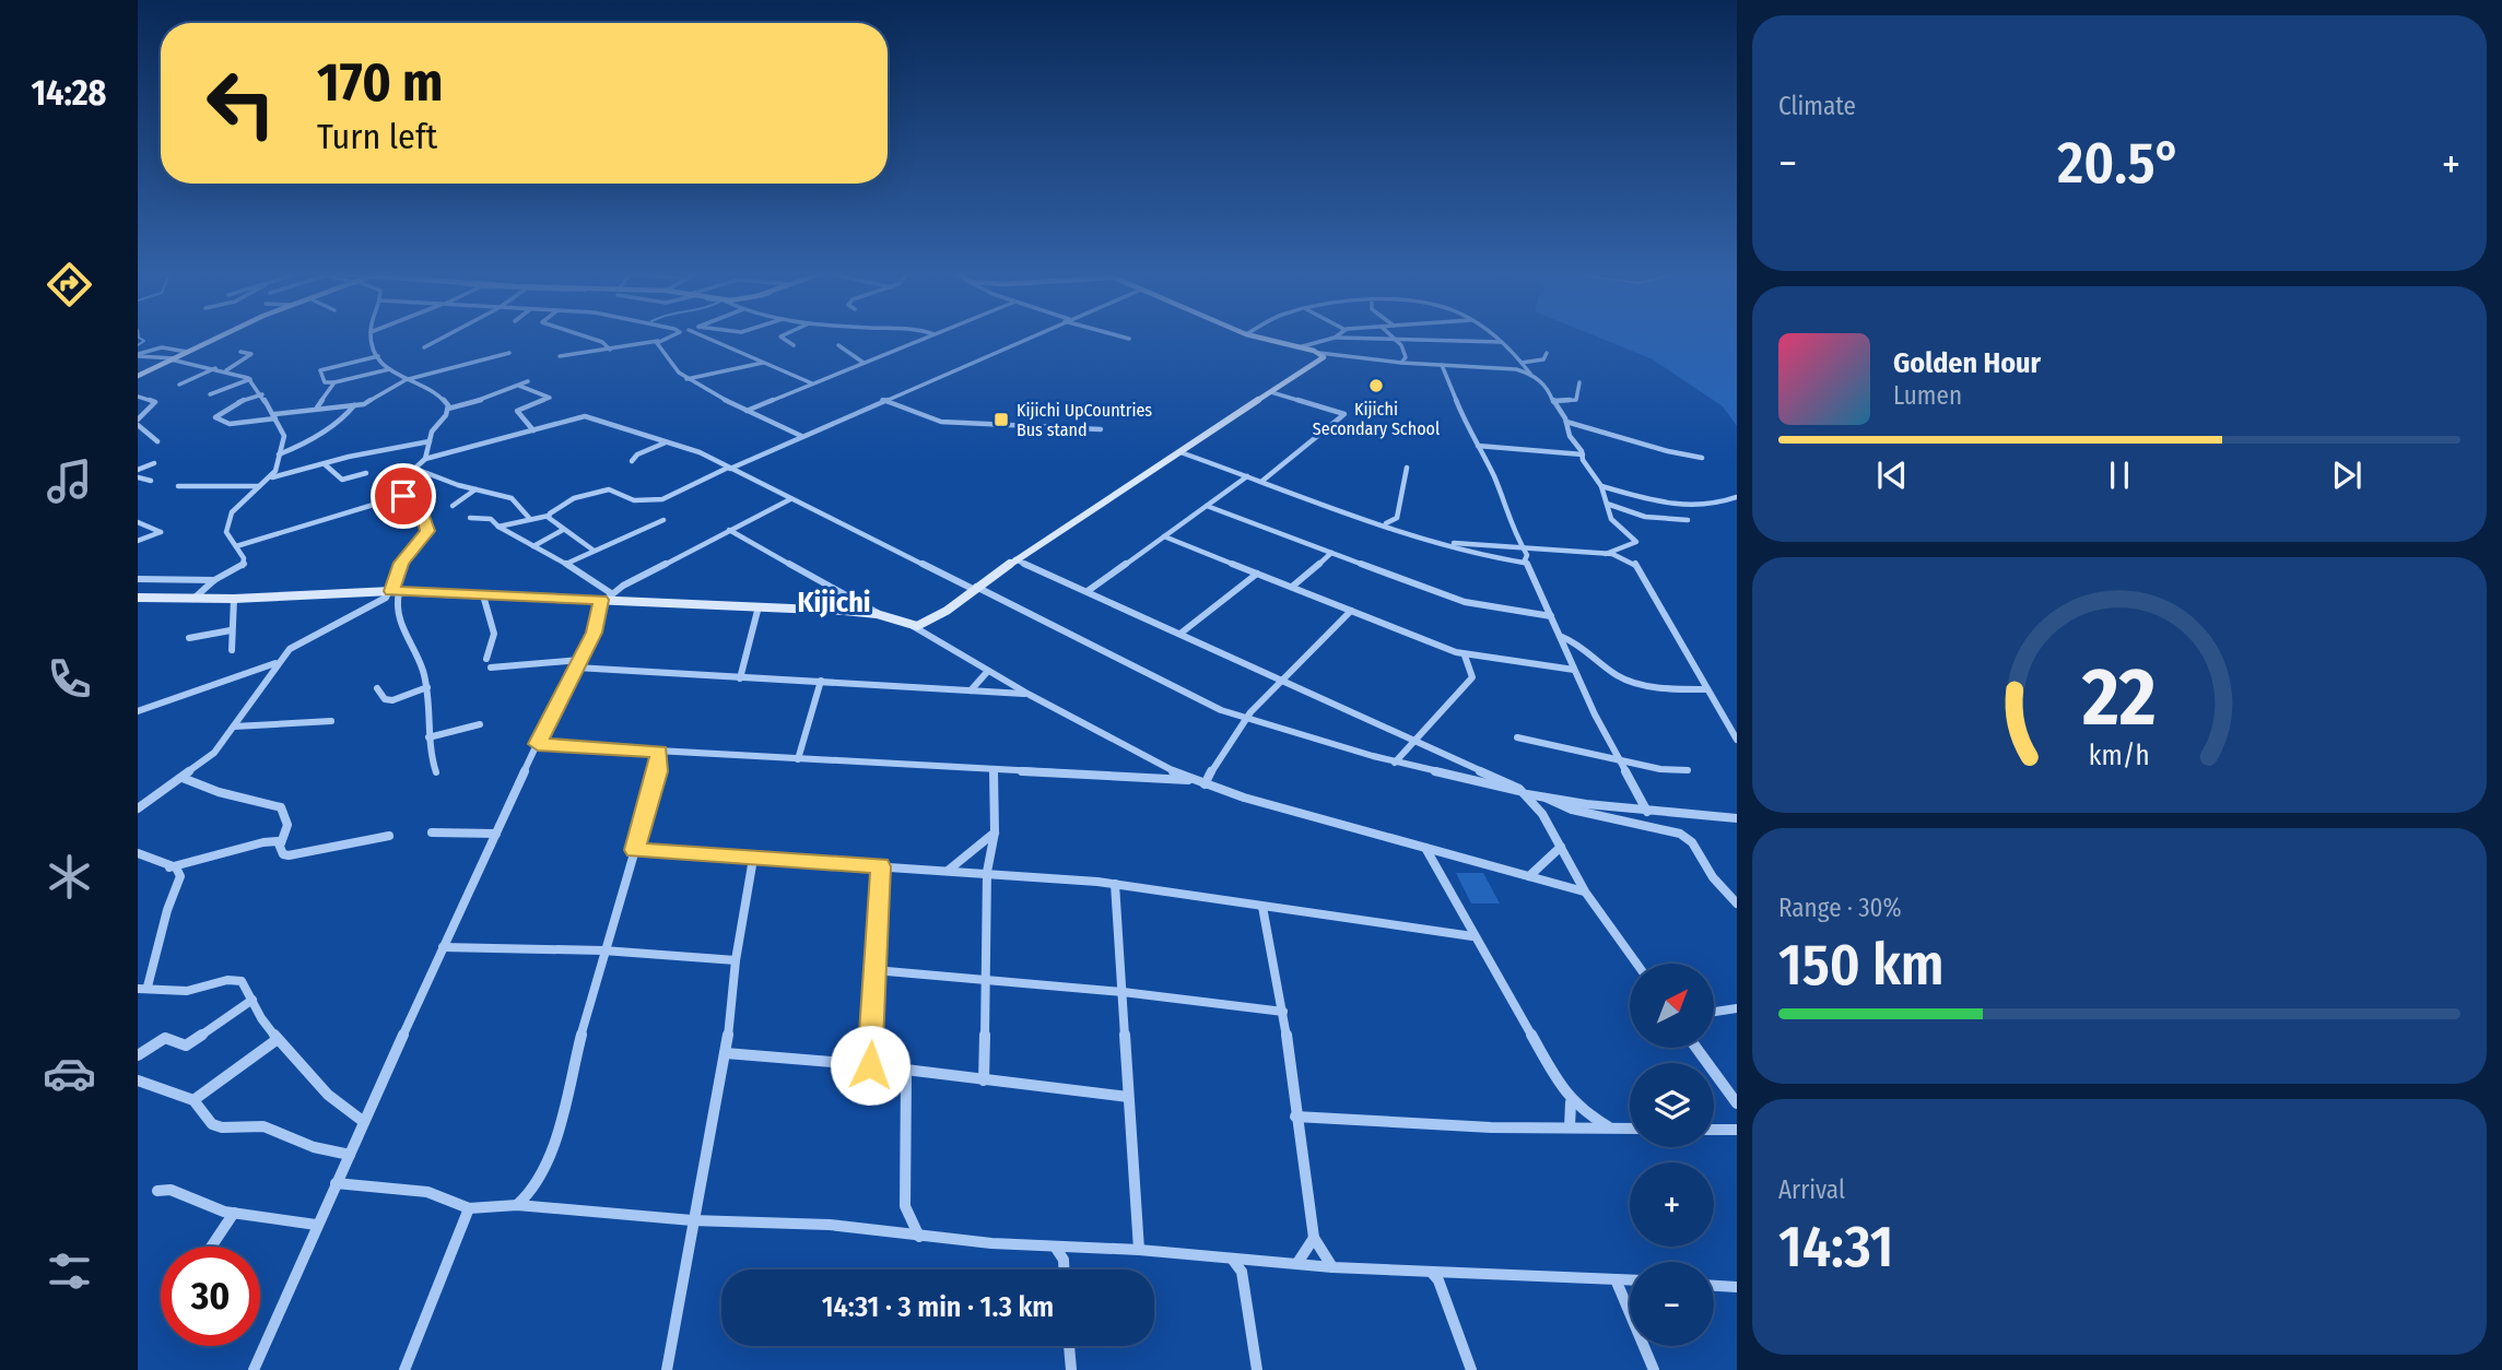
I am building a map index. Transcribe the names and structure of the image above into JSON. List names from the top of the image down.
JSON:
{
  "districts": ["Kijichi"],
  "places": {
    "other": ["Kijichi Secondary School"],
    "transit": ["Kijichi UpCountries Bus stand"]
  },
  "north": "top right",
  "page": {
    "tabs": "14:28",
    "tile": [
      "Climate",
      ["Range · 30%", "150 km"],
      ["Arrival", "14:31"]
    ],
    "turn": ["170 m", "Turn left"],
    "heat": ["−", "20.5°", "+"],
    "song": ["Golden Hour", "Lumen"],
    "map_buttons": ["+", "−"],
    "limit": "30",
    "trip": "14:31 · 3 min · 1.3 km",
    "gauge": ["22", "km/h"]
  }
}
